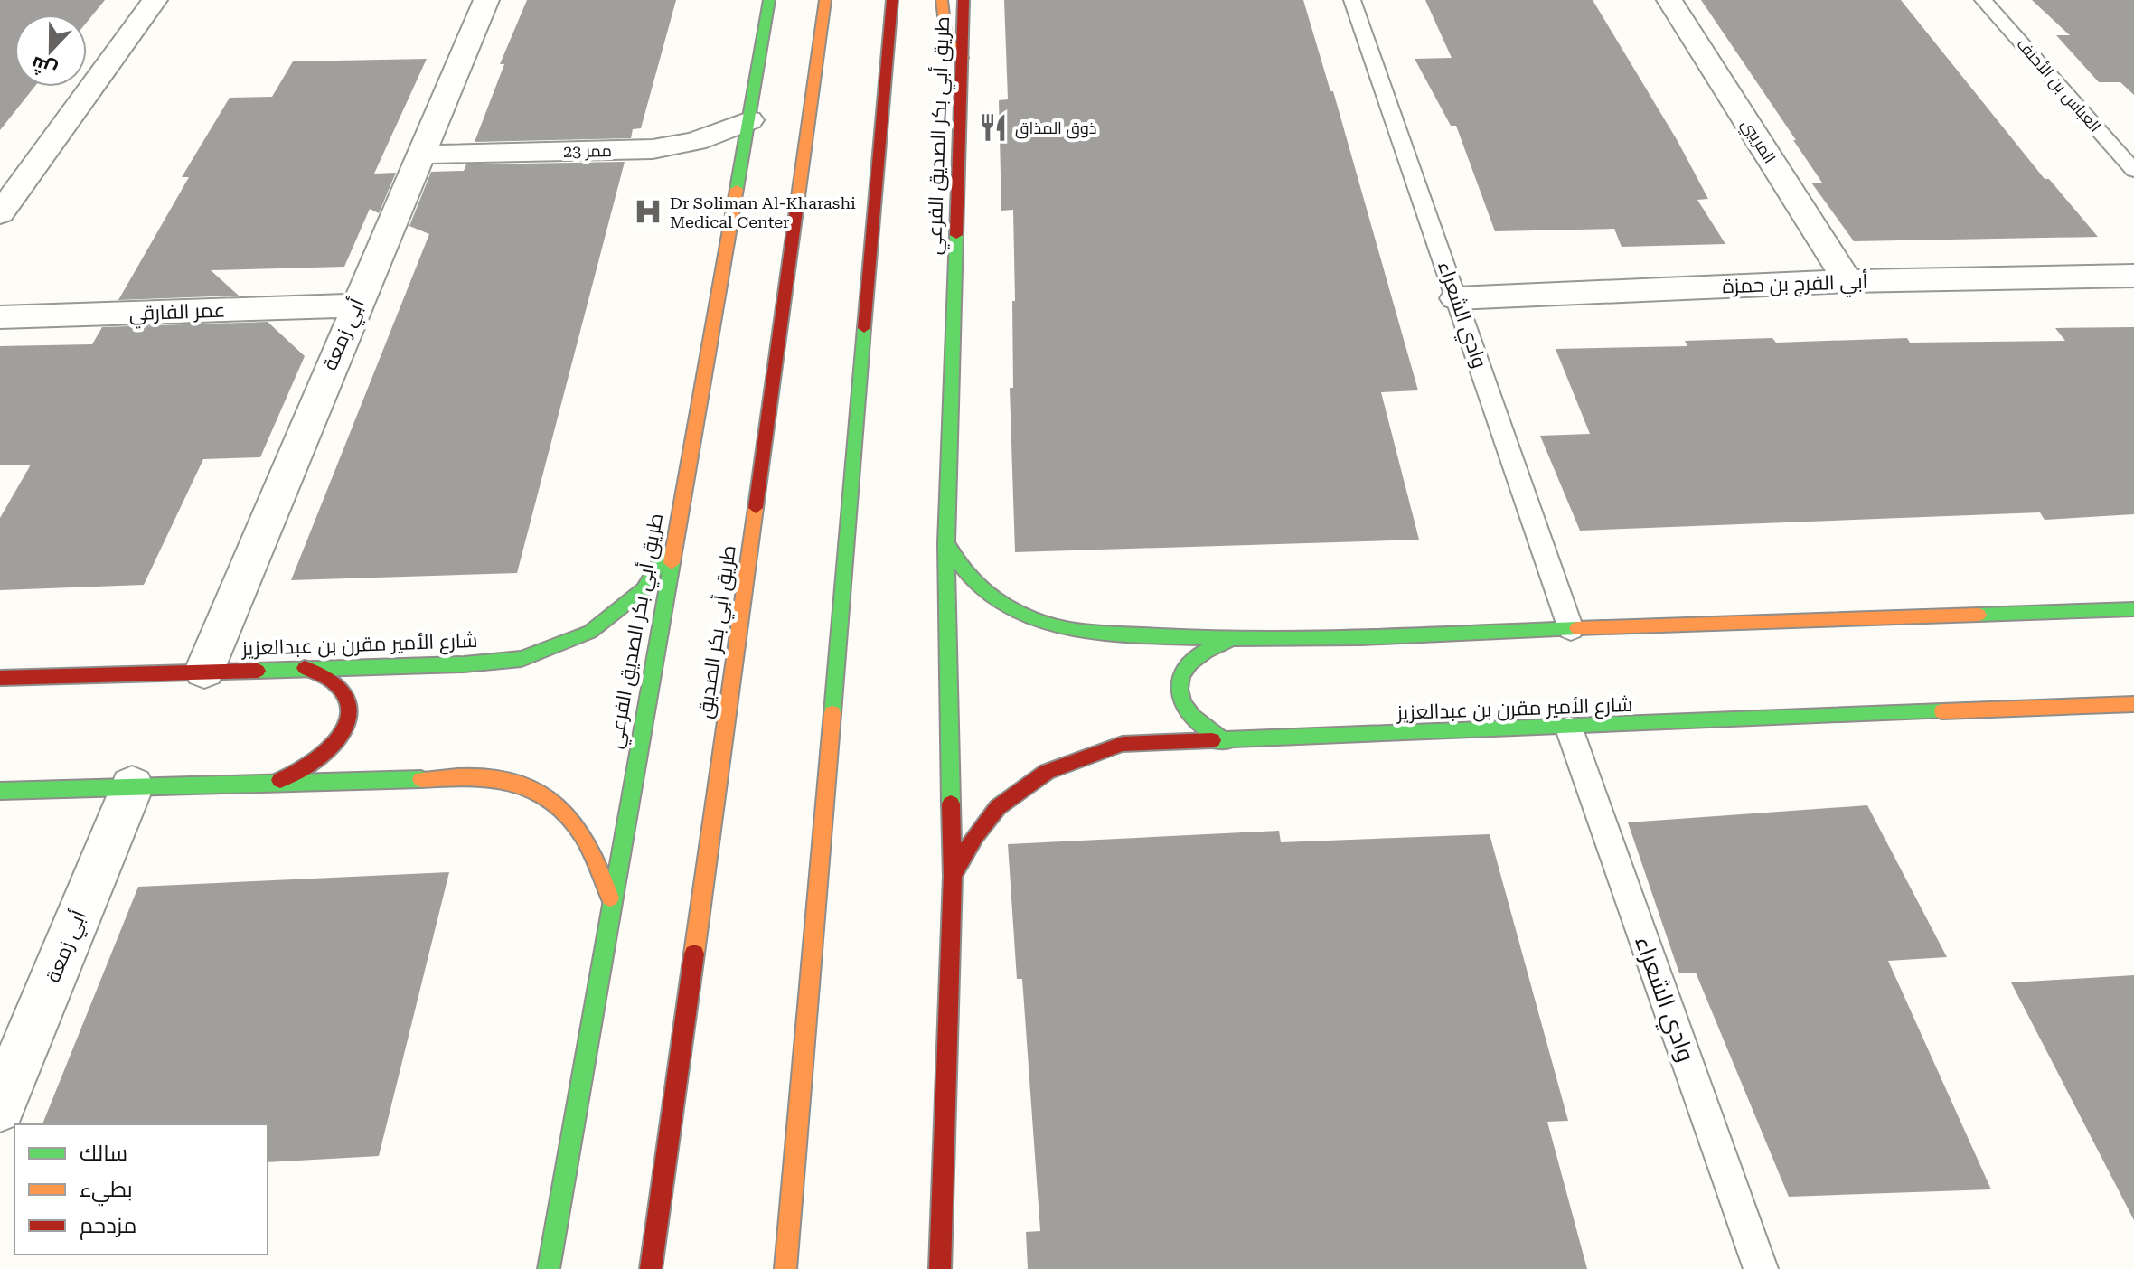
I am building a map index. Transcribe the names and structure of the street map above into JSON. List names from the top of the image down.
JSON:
{
  "streets": {
    "street": [
      "طريق أبي بكر الصديق الفرعي",
      "المريبي",
      "ممر 23",
      "أبي الفرج بن حمزة",
      "عمر الفارقي",
      "أبي زمعة",
      "طريق أبي بكر الصديق",
      "شارع الأمير مقرن بن عبدالعزيز"
    ],
    "lane": ["العباس بن الأحنف", "وادي الشعراء"]
  },
  "crossings": [
    ["طريق أبي بكر الصديق الفرعي", "ممر 23"],
    ["طريق أبي بكر الصديق الفرعي", "شارع الأمير مقرن بن عبدالعزيز"],
    ["المريبي", "أبي الفرج بن حمزة"],
    ["ممر 23", "أبي زمعة"],
    ["أبي الفرج بن حمزة", "وادي الشعراء"],
    ["عمر الفارقي", "أبي زمعة"],
    ["وادي الشعراء", "شارع الأمير مقرن بن عبدالعزيز"],
    ["أبي زمعة", "شارع الأمير مقرن بن عبدالعزيز"]
  ],
  "places": {
    "restaurant": ["ذوق المذاق"],
    "hospital": ["Dr Soliman Al-Kharashi Medical Center"]
  },
  "legend": ["سالك", "بطيء", "مزدحم"],
  "north": "bottom"
}
